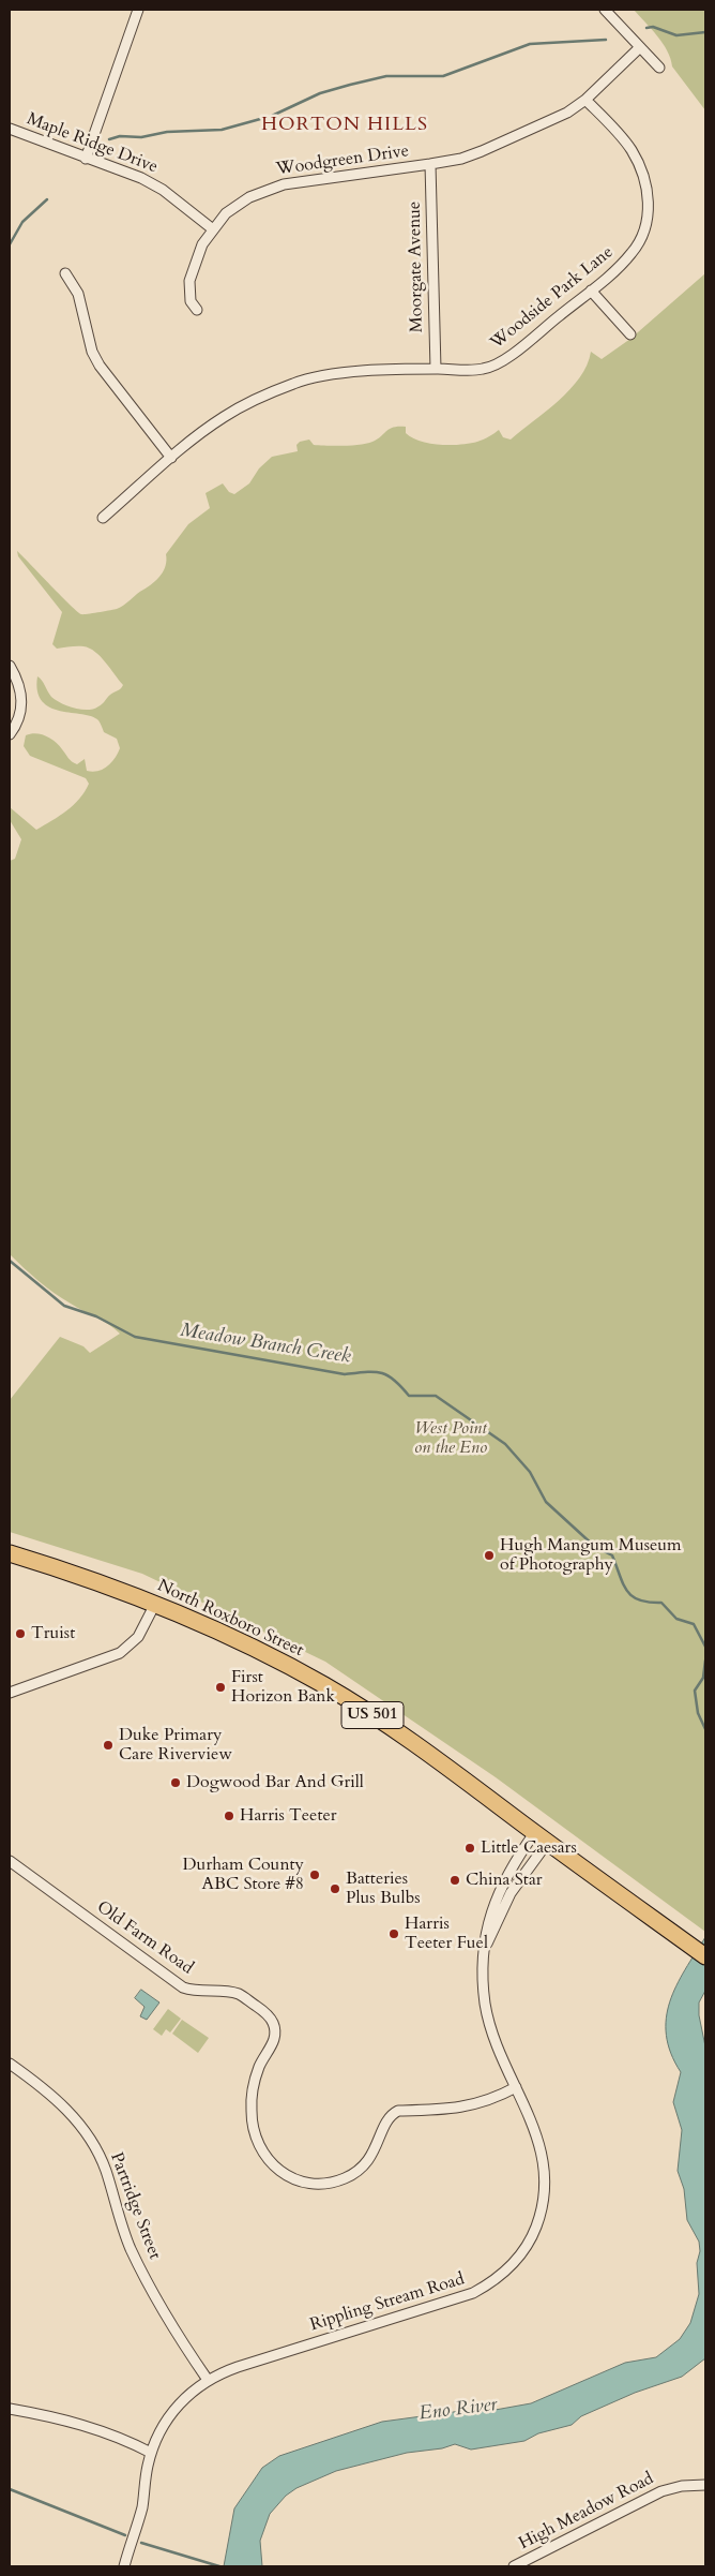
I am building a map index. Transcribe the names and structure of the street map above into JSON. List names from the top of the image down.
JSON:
{
  "streets": {
    "highway": ["North Roxboro Street", "US 501"],
    "street": [
      "Maple Ridge Drive",
      "Woodgreen Drive",
      "Moorgate Avenue",
      "Woodside Park Lane",
      "Old Farm Road",
      "Partridge Street",
      "Rippling Stream Road",
      "High Meadow Road"
    ]
  },
  "crossings": [
    ["Maple Ridge Drive", "Woodgreen Drive"],
    ["Woodgreen Drive", "Moorgate Avenue"],
    ["Woodgreen Drive", "Woodside Park Lane"],
    ["Moorgate Avenue", "Woodside Park Lane"],
    ["North Roxboro Street", "Rippling Stream Road"],
    ["Old Farm Road", "Rippling Stream Road"],
    ["Partridge Street", "Rippling Stream Road"]
  ],
  "districts": ["HORTON HILLS"],
  "water": ["Meadow Branch Creek", "Eno River"],
  "parks": ["West Point on the Eno"],
  "places": [
    "Hugh Mangum Museum of Photography",
    "Truist",
    "First Horizon Bank",
    "Duke Primary Care Riverview",
    "Dogwood Bar And Grill",
    "Harris Teeter",
    "Little Caesars",
    "Durham County ABC Store #8",
    "China Star",
    "Batteries Plus Bulbs",
    "Harris Teeter Fuel"
  ]
}
